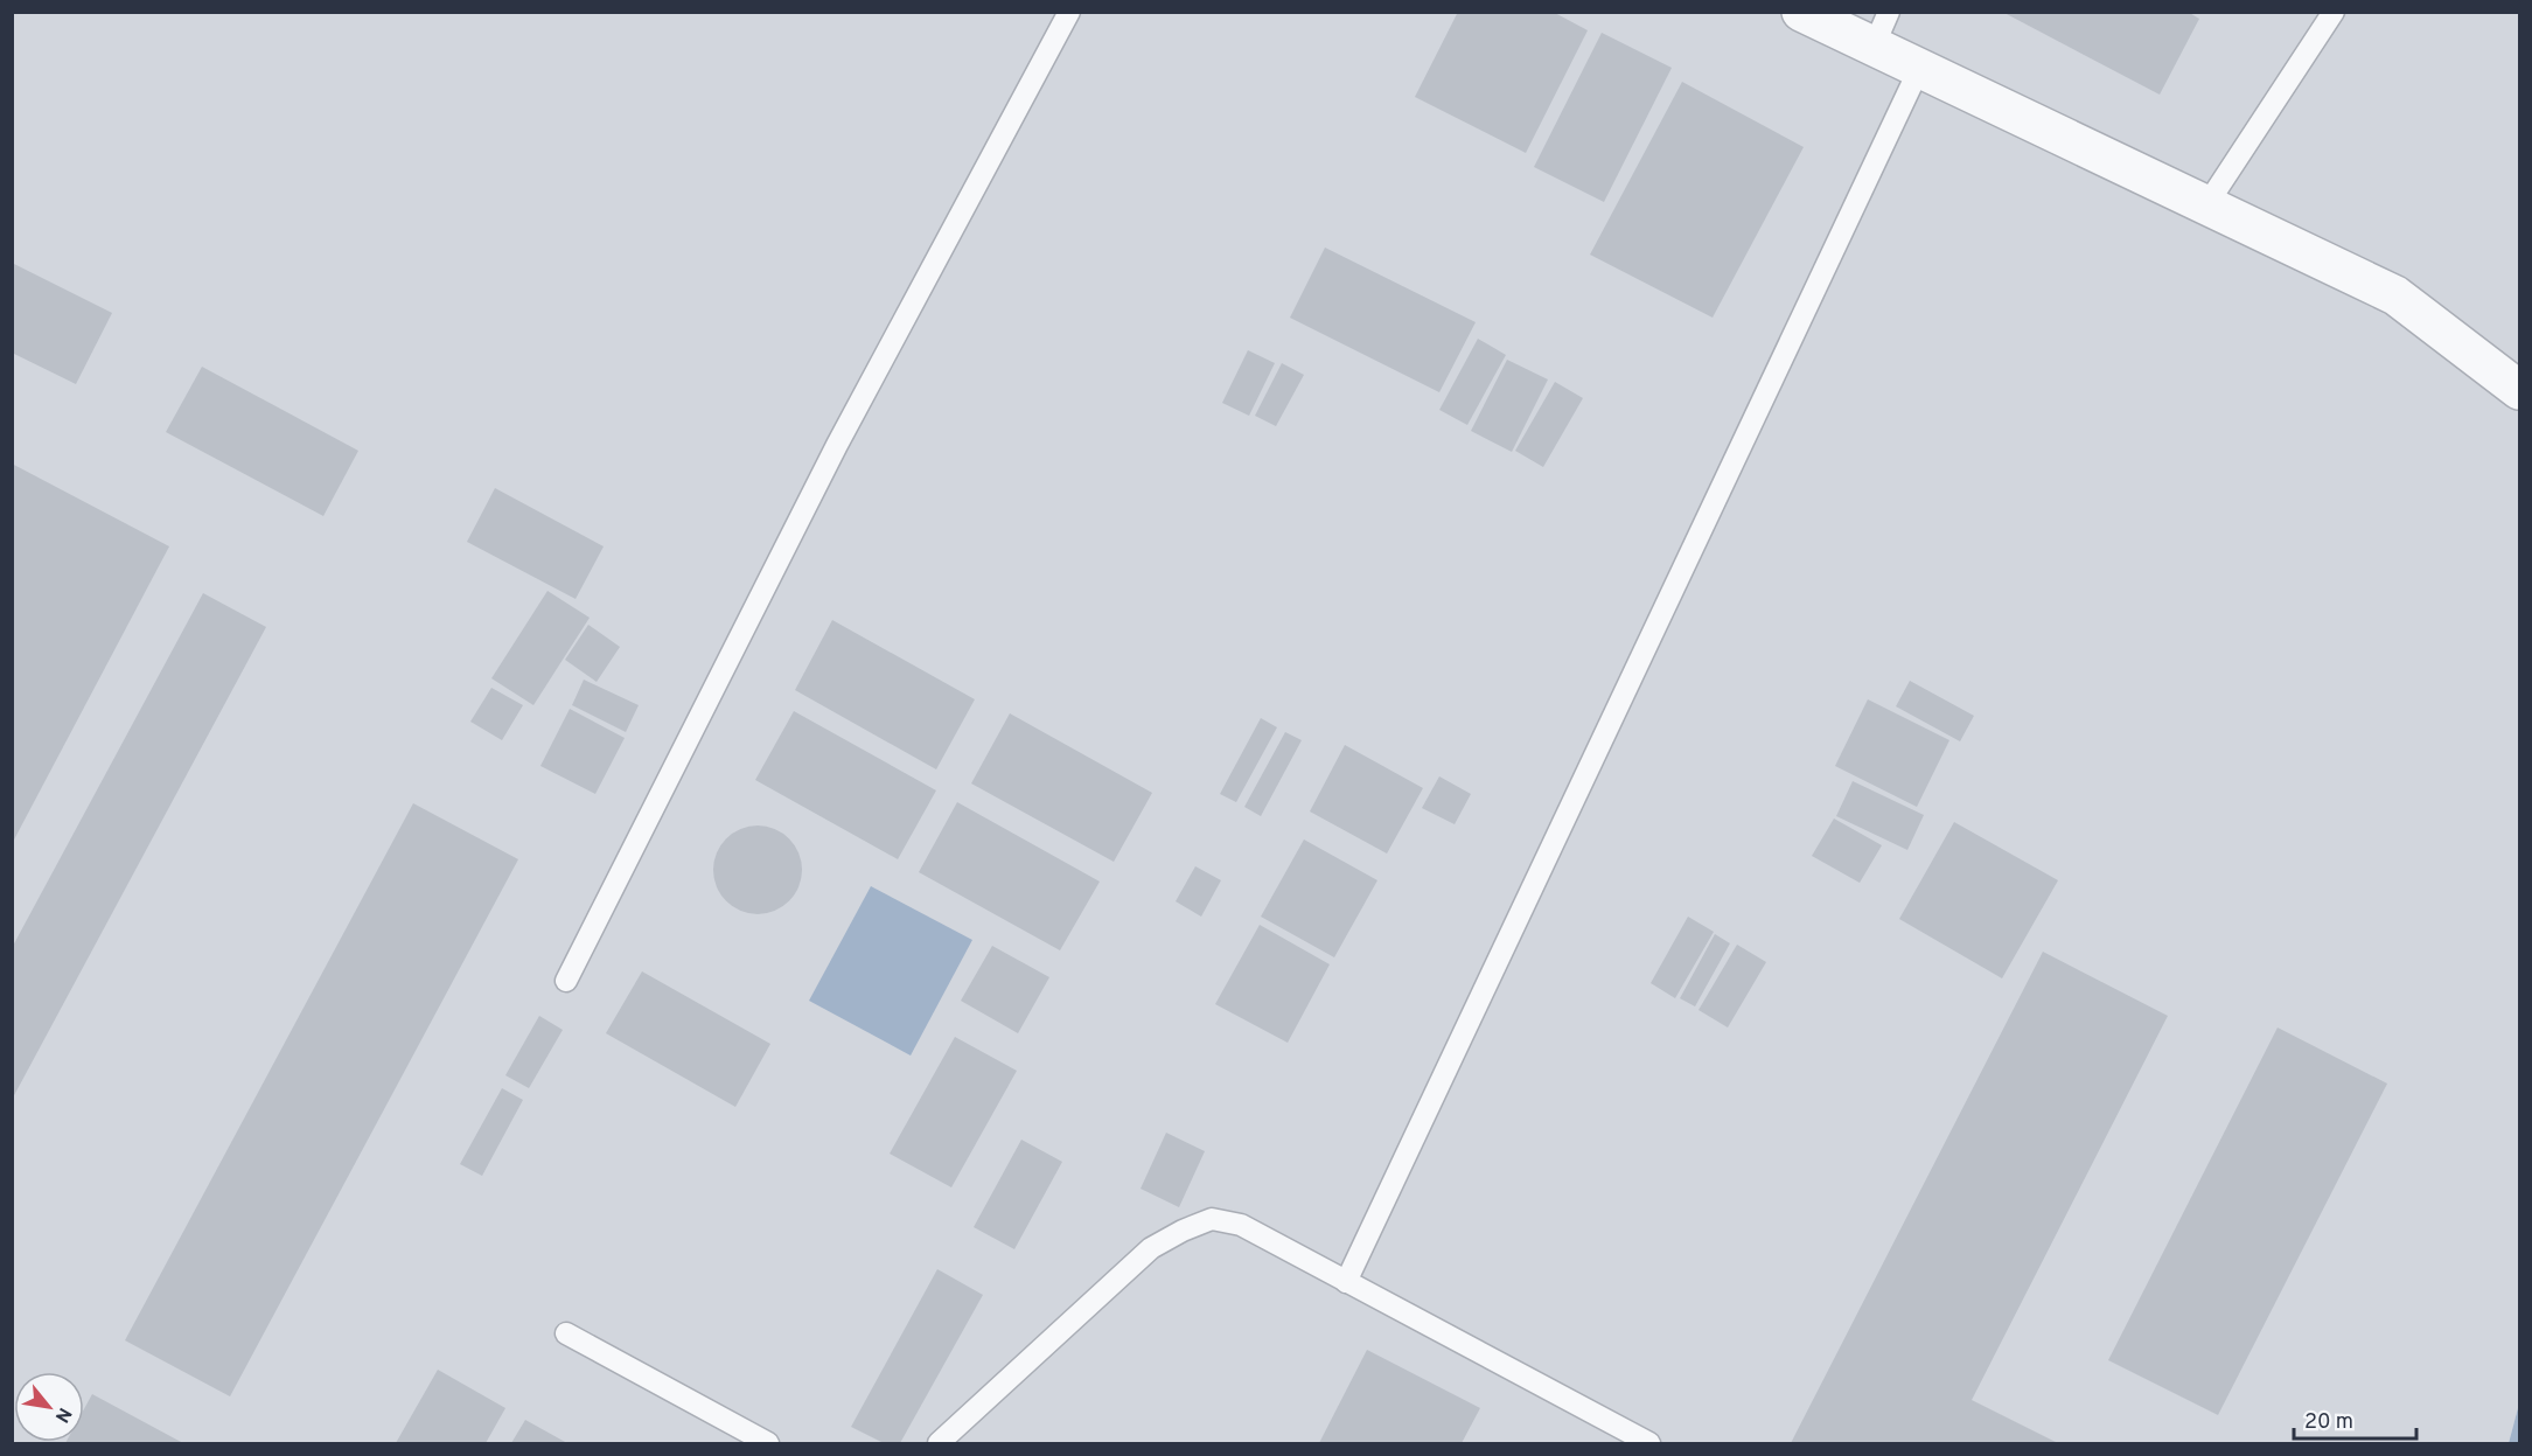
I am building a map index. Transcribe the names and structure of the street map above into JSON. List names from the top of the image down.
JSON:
{
  "scale_bar": "20 m",
  "north": "bottom right"
}
